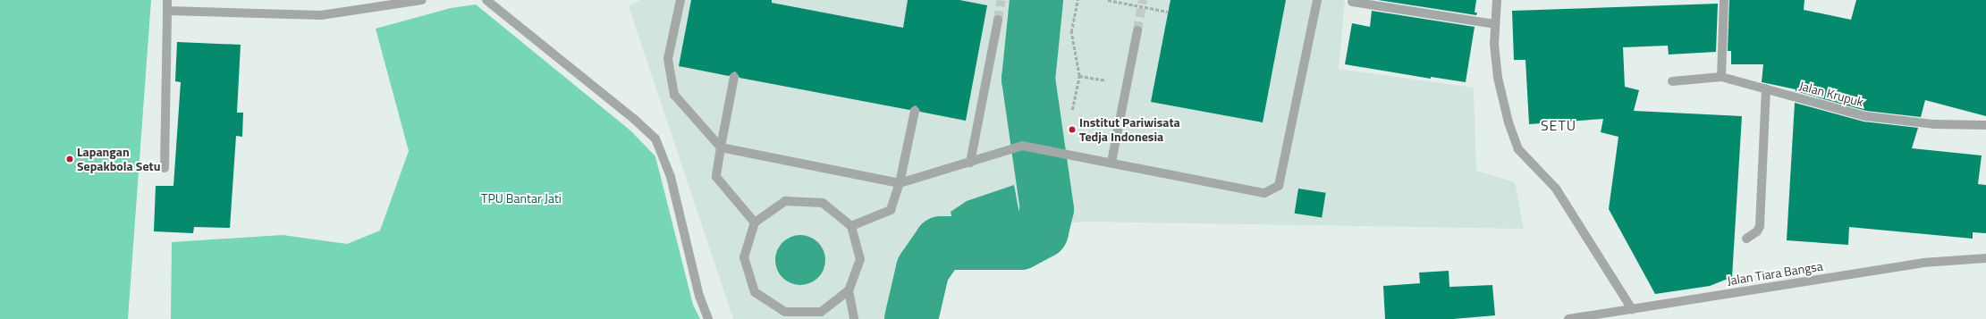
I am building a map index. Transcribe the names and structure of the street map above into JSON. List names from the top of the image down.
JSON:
{
  "streets": {
    "street": ["Jalan Krupuk", "Jalan Tiara Bangsa"]
  },
  "districts": ["SETU"],
  "parks": ["TPU Bantar Jati"],
  "places": ["Institut Pariwisata Tedja Indonesia", "Lapangan Sepakbola Setu"]
}
